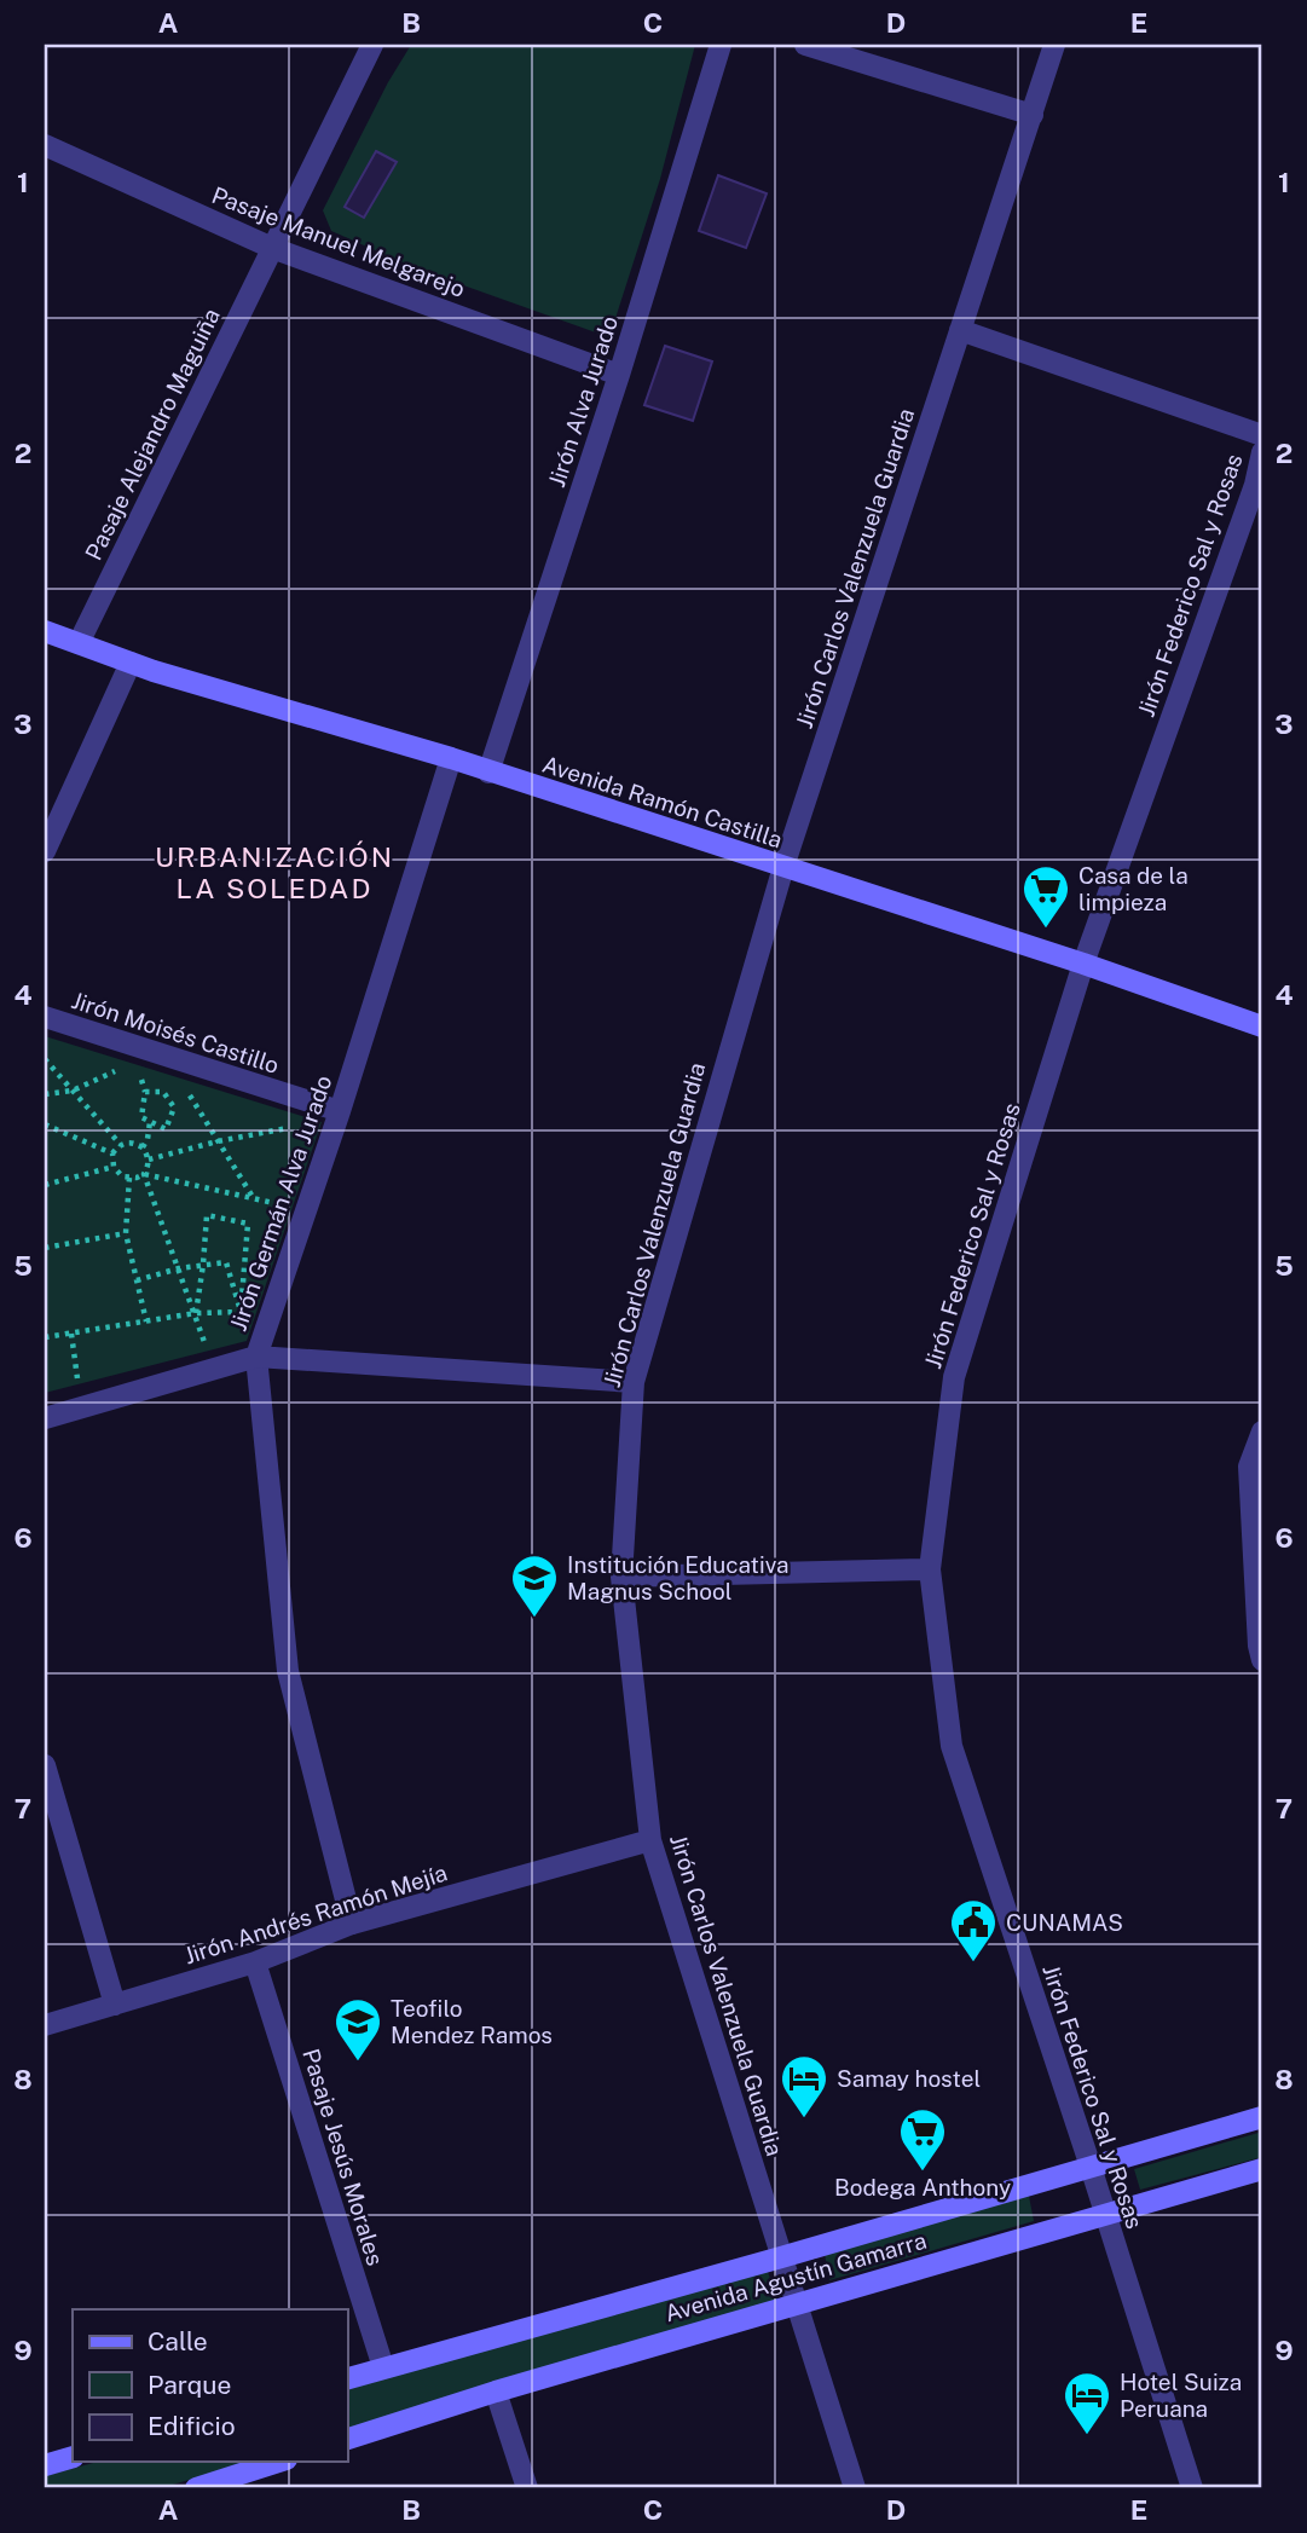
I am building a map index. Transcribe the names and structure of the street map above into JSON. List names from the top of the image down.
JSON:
{
  "streets": {
    "main road": ["Avenida Ramón Castilla", "Avenida Agustín Gamarra"],
    "street": [
      "Pasaje Manuel Melgarejo",
      "Jirón Alva Jurado",
      "Pasaje Alejandro Maguiña",
      "Jirón Carlos Valenzuela Guardia",
      "Jirón Federico Sal y Rosas",
      "Jirón Moisés Castillo",
      "Jirón Germán Alva Jurado",
      "Jirón Andrés Ramón Mejía",
      "Pasaje Jesús Morales"
    ]
  },
  "crossings": [
    ["Pasaje Manuel Melgarejo", "Jirón Alva Jurado"],
    ["Pasaje Manuel Melgarejo", "Pasaje Alejandro Maguiña"],
    ["Jirón Alva Jurado", "Avenida Ramón Castilla"],
    ["Pasaje Alejandro Maguiña", "Avenida Ramón Castilla"],
    ["Jirón Carlos Valenzuela Guardia", "Avenida Ramón Castilla"],
    ["Jirón Carlos Valenzuela Guardia", "Jirón Andrés Ramón Mejía"],
    ["Jirón Carlos Valenzuela Guardia", "Avenida Agustín Gamarra"],
    ["Jirón Federico Sal y Rosas", "Avenida Ramón Castilla"],
    ["Jirón Federico Sal y Rosas", "Avenida Agustín Gamarra"],
    ["Avenida Ramón Castilla", "Jirón Germán Alva Jurado"],
    ["Jirón Moisés Castillo", "Jirón Germán Alva Jurado"],
    ["Jirón Germán Alva Jurado", "Jirón Andrés Ramón Mejía"],
    ["Jirón Andrés Ramón Mejía", "Pasaje Jesús Morales"],
    ["Pasaje Jesús Morales", "Avenida Agustín Gamarra"]
  ],
  "districts": ["URBANIZACIÓN LA SOLEDAD"],
  "places": {
    "supermarket": ["Casa de la limpieza", "Bodega Anthony"],
    "school or university": ["Institución Educativa Magnus School", "Teofilo Mendez Ramos"],
    "public building": ["CUNAMAS"],
    "hotel": ["Samay hostel", "Hotel Suiza Peruana"]
  },
  "legend": ["Calle", "Parque", "Edificio"],
  "grid": {
    "columns": [
      "A",
      "B",
      "C",
      "D",
      "E"
    ],
    "rows": [
      "1",
      "2",
      "3",
      "4",
      "5",
      "6",
      "7",
      "8",
      "9"
    ]
  }
}
